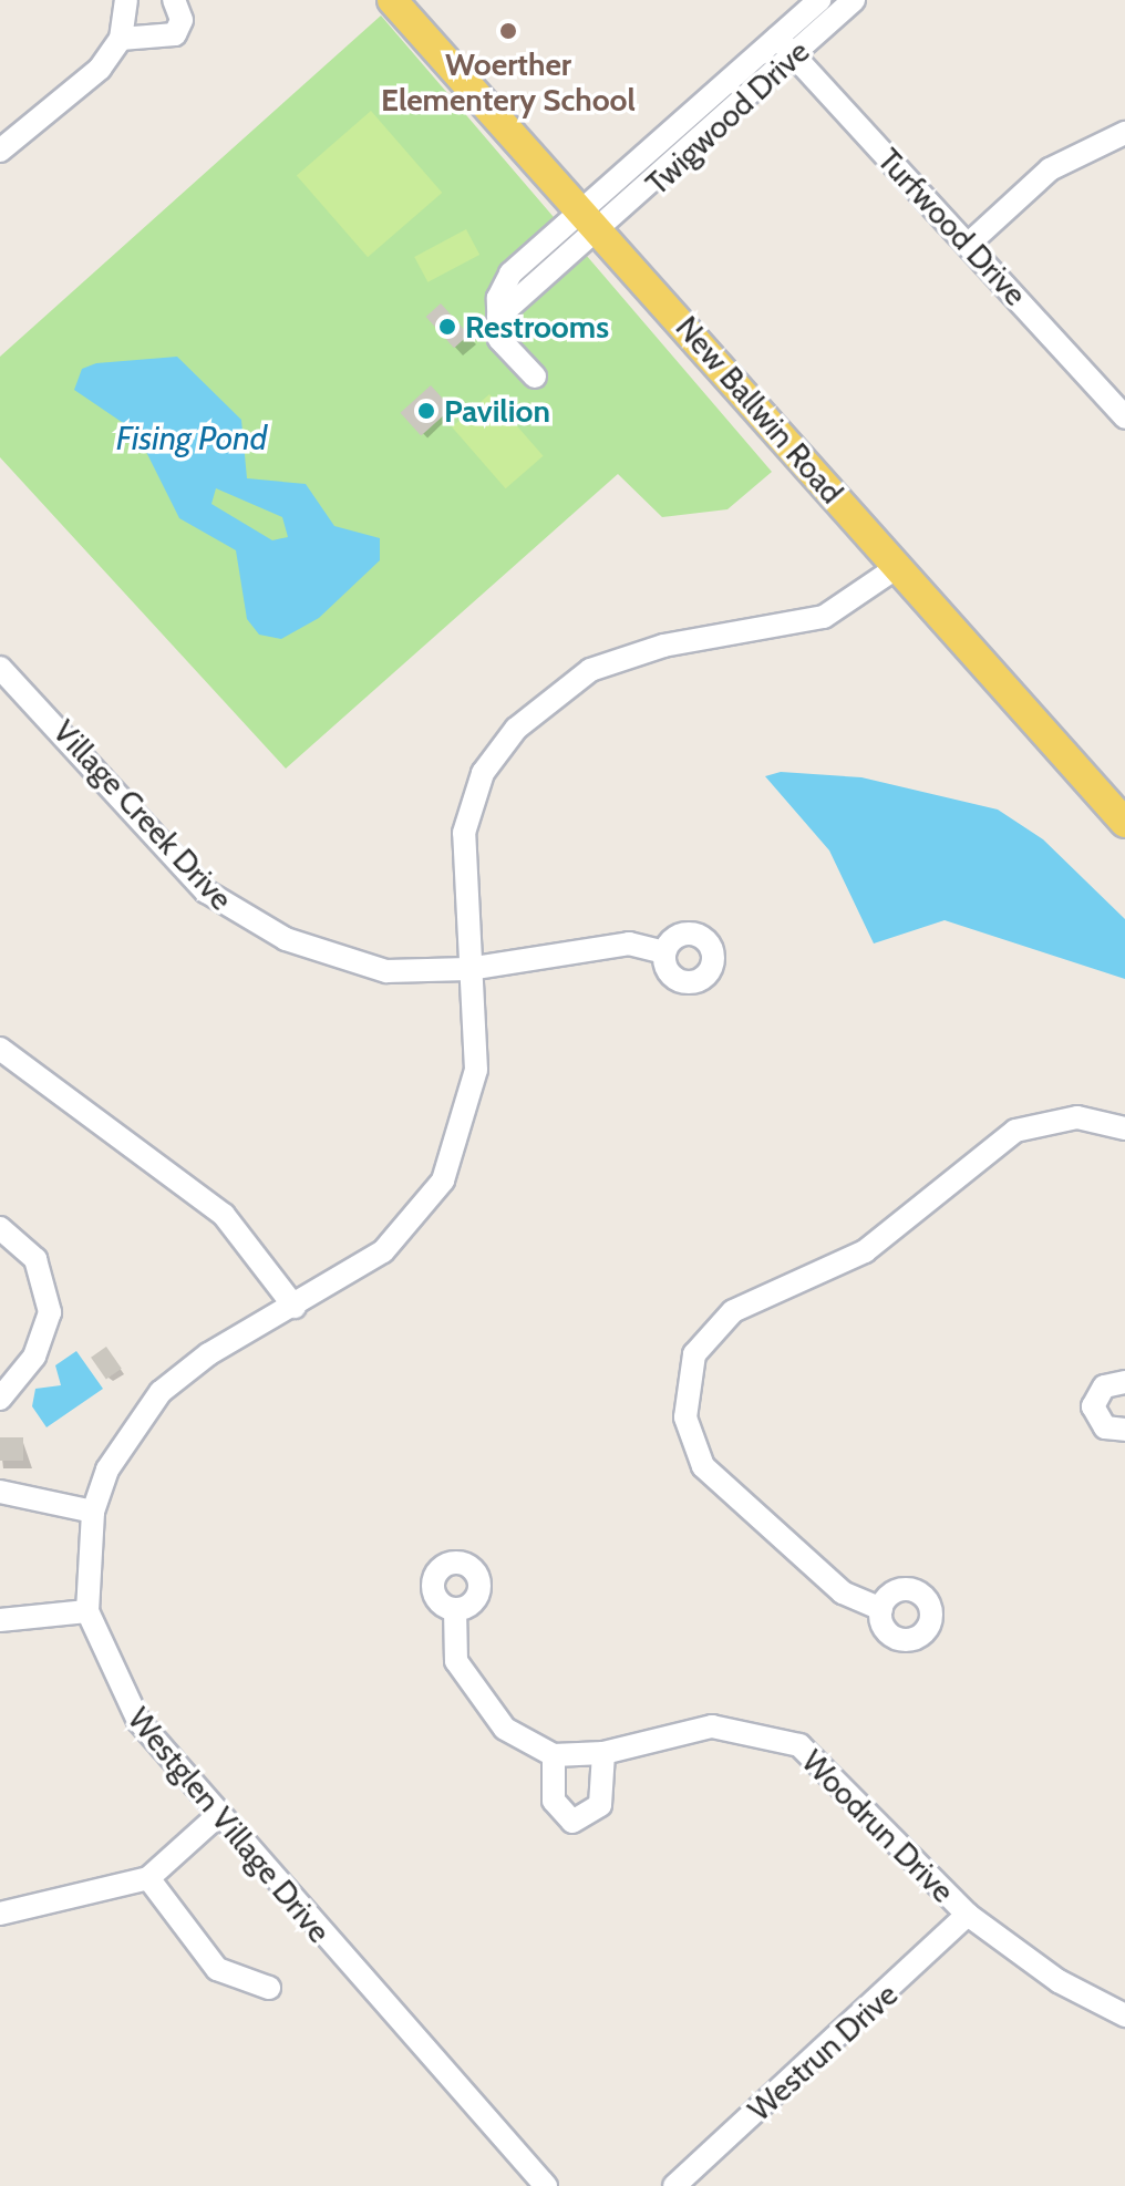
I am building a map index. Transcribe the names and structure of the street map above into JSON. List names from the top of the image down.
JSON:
{
  "streets": {
    "main road": ["New Ballwin Road"],
    "street": [
      "Twigwood Drive",
      "Turfwood Drive",
      "Village Creek Drive",
      "Westglen Village Drive",
      "Woodrun Drive",
      "Westrun Drive"
    ]
  },
  "crossings": [
    ["Twigwood Drive", "Turfwood Drive"],
    ["Twigwood Drive", "New Ballwin Road"],
    ["New Ballwin Road", "Westglen Village Drive"],
    ["Village Creek Drive", "Westglen Village Drive"],
    ["Woodrun Drive", "Westrun Drive"]
  ],
  "water": ["Fising Pond"],
  "places": ["Woerther Elementery School", "Restrooms", "Pavilion"]
}
